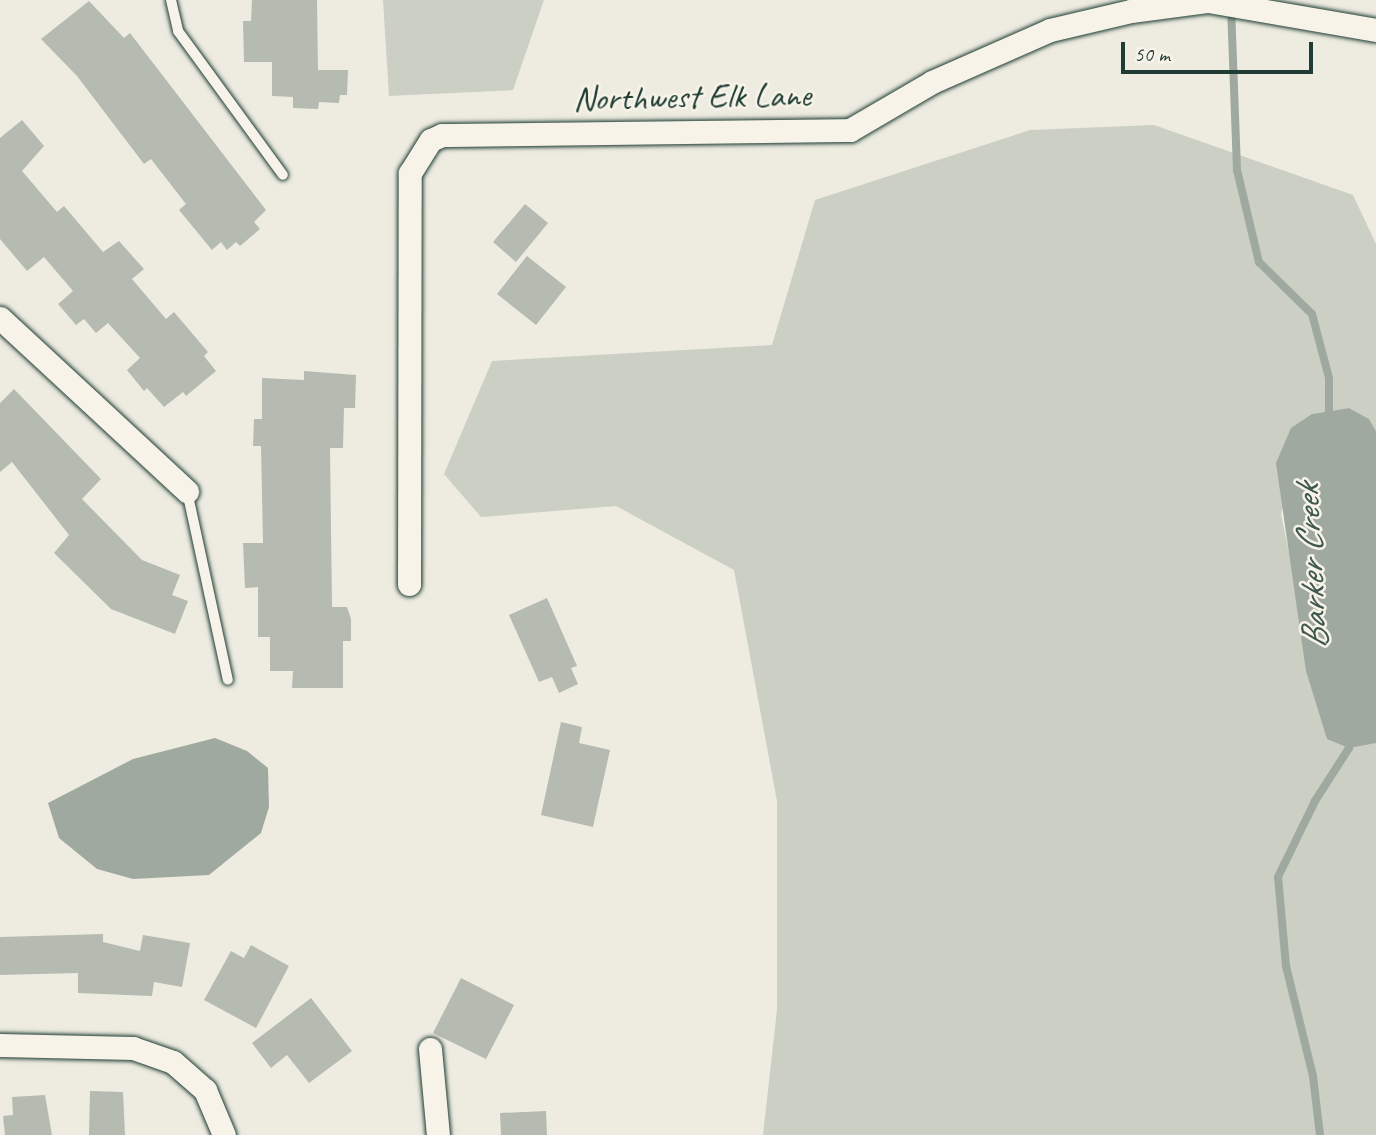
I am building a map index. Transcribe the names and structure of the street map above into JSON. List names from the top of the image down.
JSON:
{
  "streets": {
    "street": ["Northwest Elk Lane"]
  },
  "water": ["Barker Creek"],
  "scale_bar": "50 m"
}
